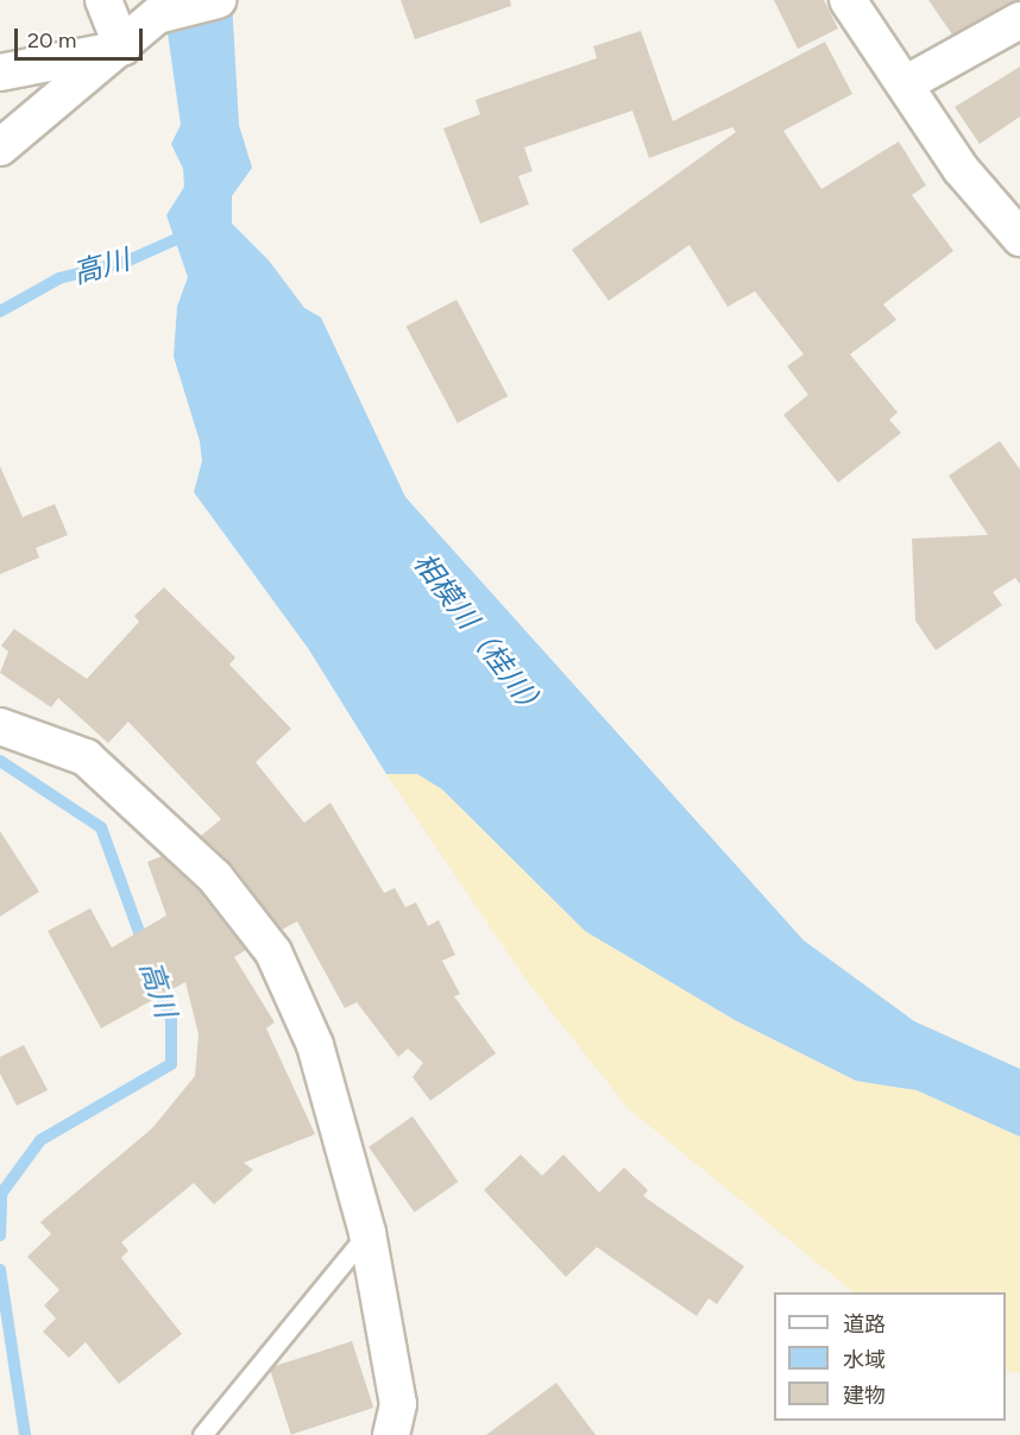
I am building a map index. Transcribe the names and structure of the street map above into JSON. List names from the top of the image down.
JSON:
{
  "water": ["高川", "相模川（桂川）"],
  "legend": ["道路", "水域", "建物"],
  "scale_bar": "20 m"
}
